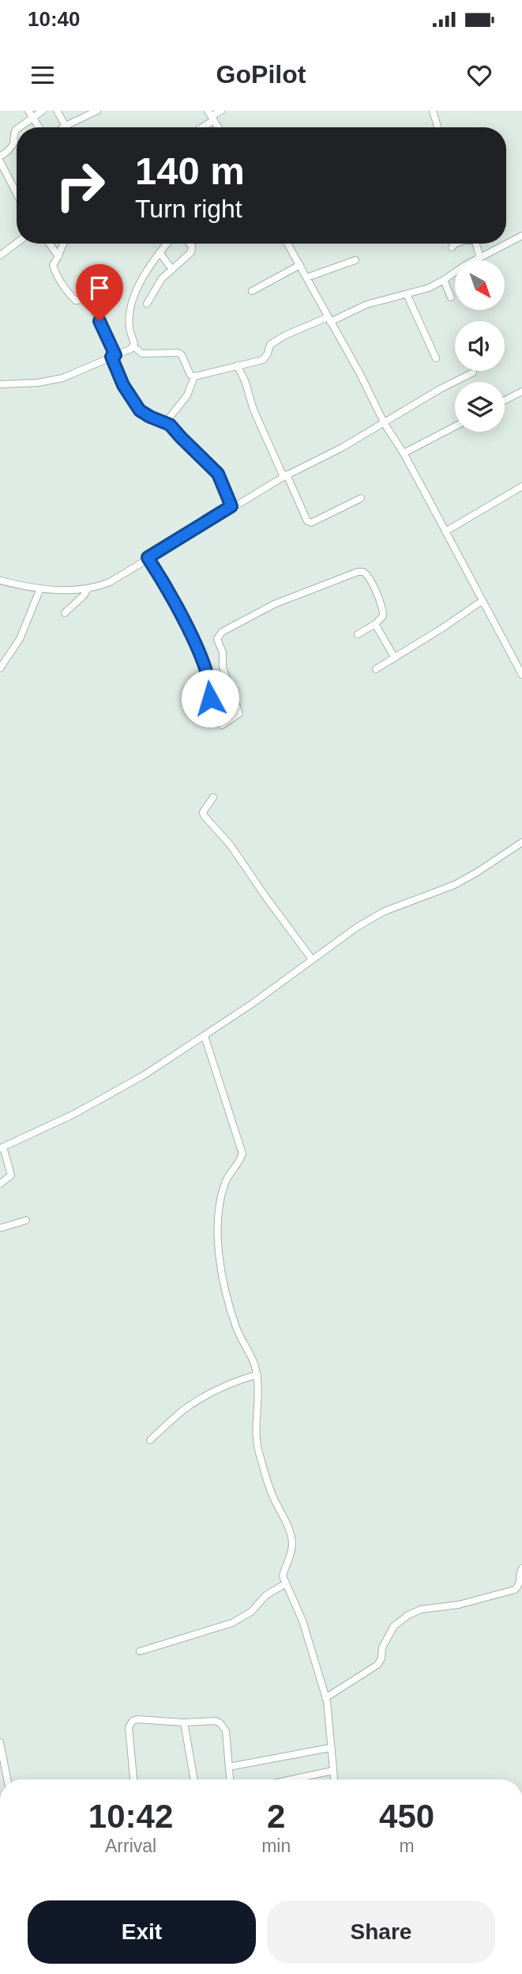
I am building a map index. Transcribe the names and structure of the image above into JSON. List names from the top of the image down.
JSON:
{
  "north": "bottom right",
  "page": {
    "status": "10:40",
    "header": "GoPilot",
    "turn": ["140 m", "Turn right"],
    "eta": [
      "10:42",
      "Arrival",
      "2",
      "min",
      "450",
      "m"
    ],
    "buttons": ["Exit", "Share"]
  }
}
